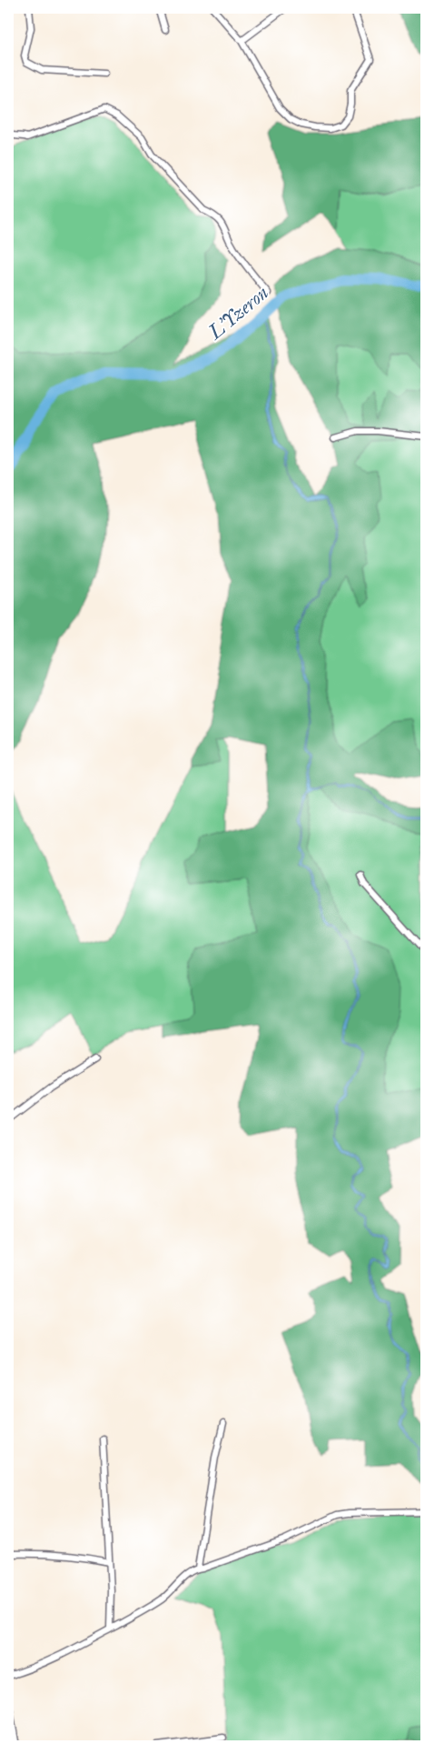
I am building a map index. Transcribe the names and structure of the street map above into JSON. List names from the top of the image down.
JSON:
{
  "water": ["L'Yzeron"]
}
